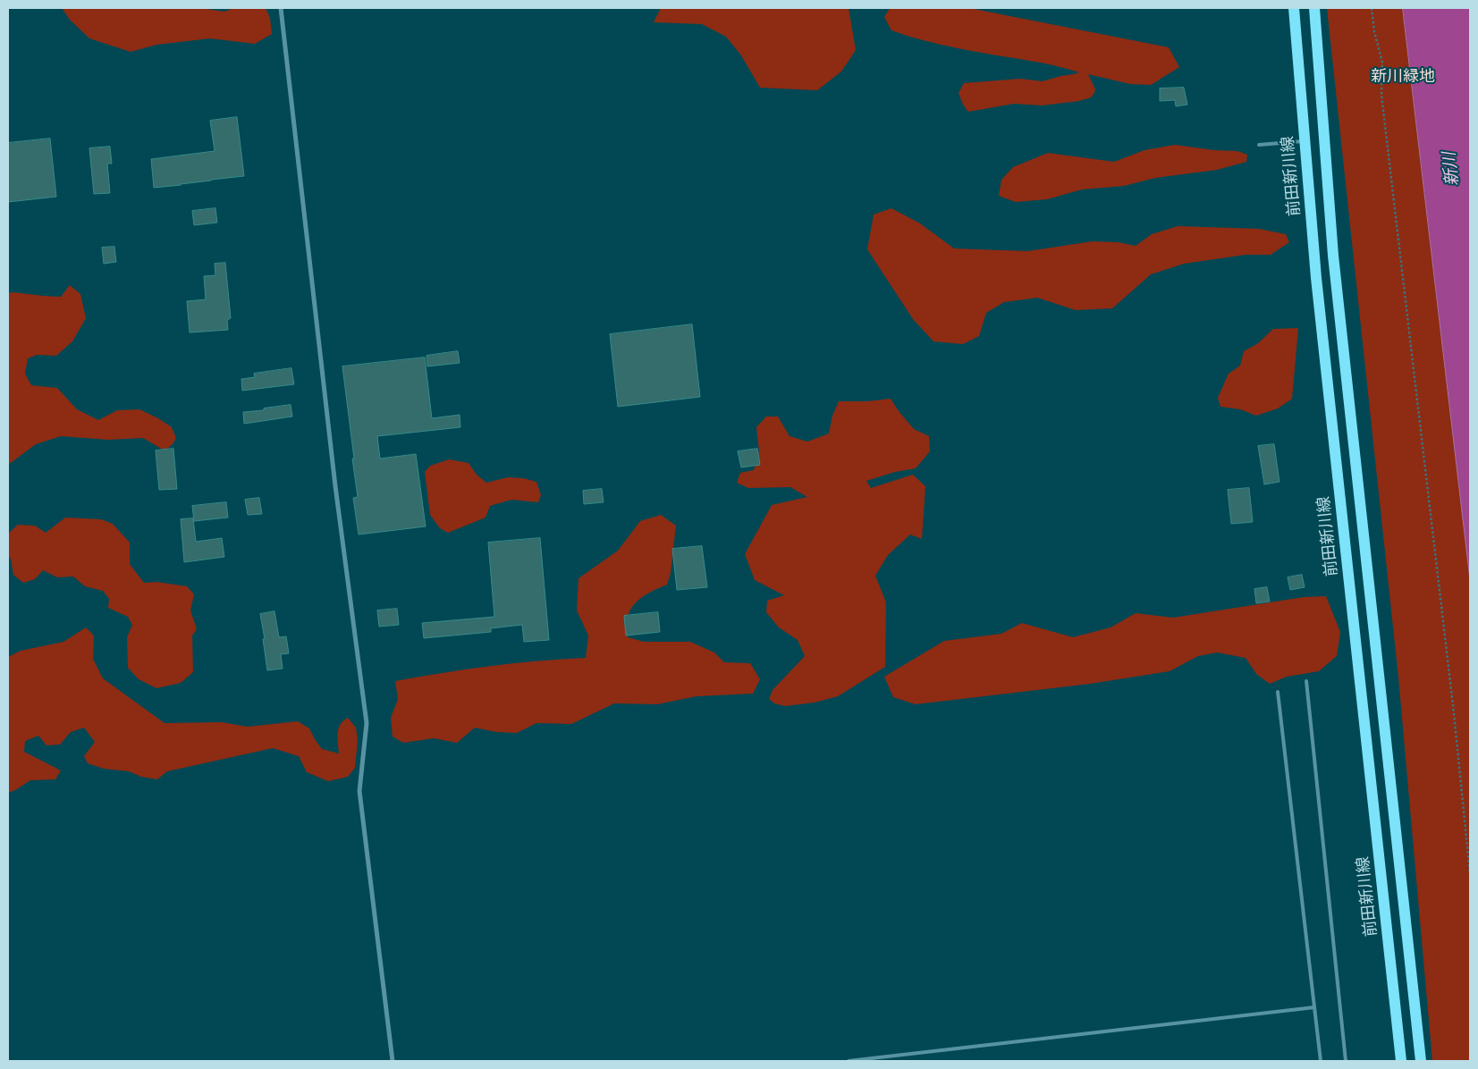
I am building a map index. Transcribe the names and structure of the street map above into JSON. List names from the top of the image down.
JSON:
{
  "streets": {
    "main road": ["前田新川線"]
  },
  "water": ["新川"],
  "parks": ["新川緑地"]
}
